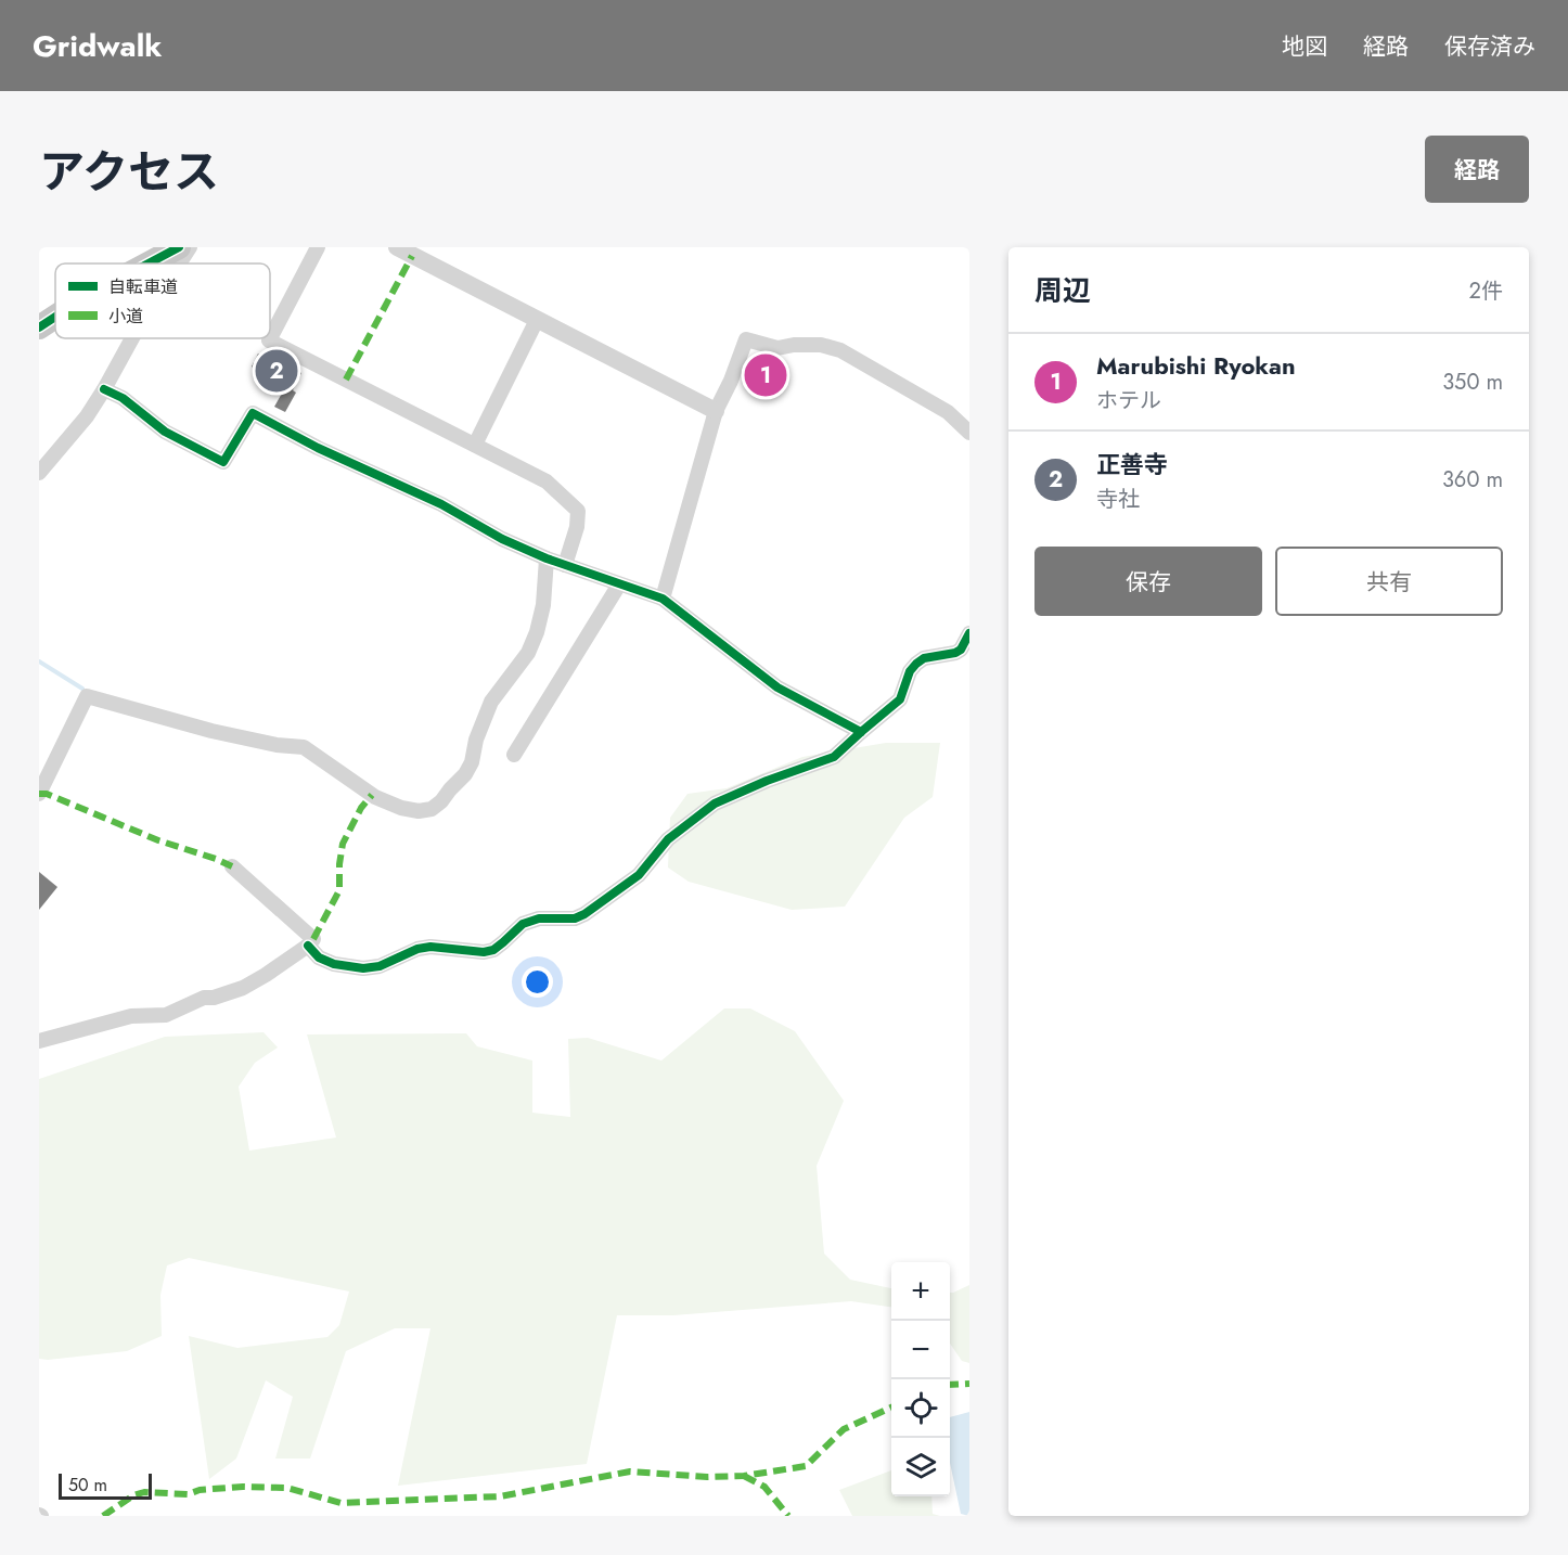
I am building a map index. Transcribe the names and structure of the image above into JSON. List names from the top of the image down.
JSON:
{
  "legend": ["自転車道", "小道"],
  "scale_bar": "50 m",
  "page": {
    "header": "Gridwalk",
    "nav": ["地図", "経路", "保存済み"],
    "title": "アクセス",
    "buttons": [
      "経路",
      ["保存", "共有"]
    ],
    "heading": ["周辺", "2件"],
    "list": [
      {
        "mark": "1",
        "name": "Marubishi Ryokan",
        "note": "ホテル",
        "value": "350 m"
      },
      {
        "mark": "2",
        "name": "正善寺",
        "note": "寺社",
        "value": "360 m"
      }
    ],
    "pins": ["2", "1"],
    "map_buttons": ["+", "−"],
    "scale": "50 m"
  }
}
